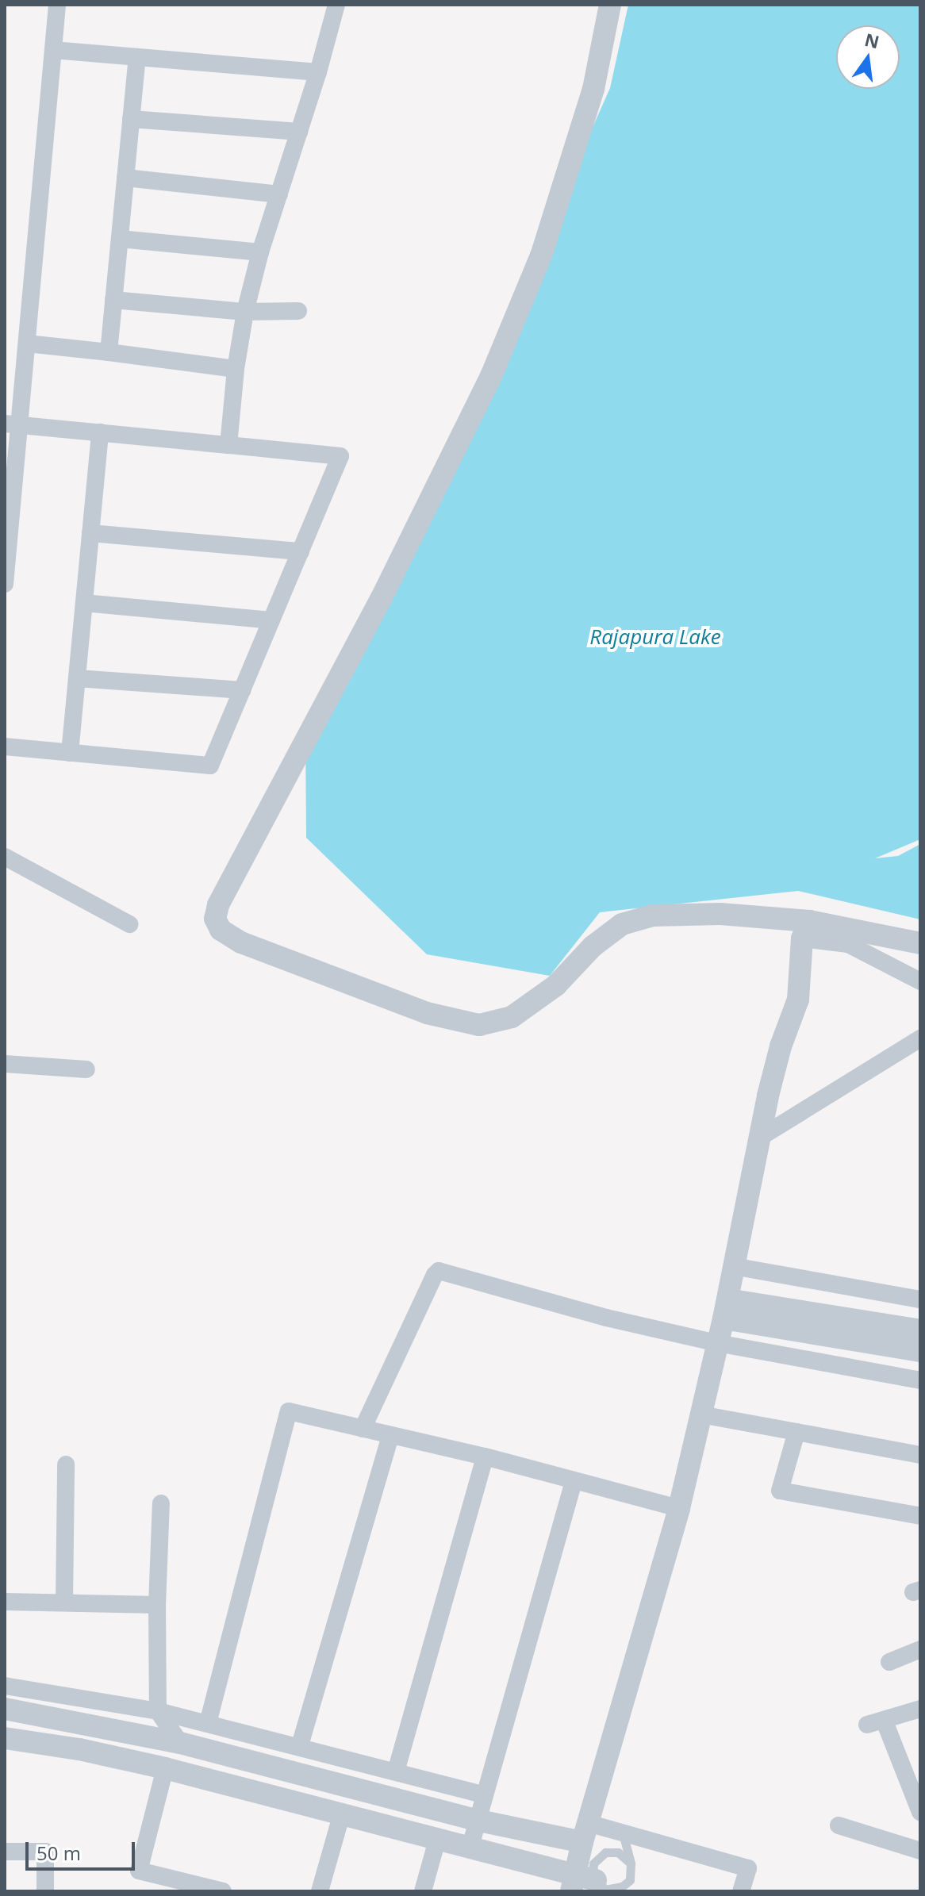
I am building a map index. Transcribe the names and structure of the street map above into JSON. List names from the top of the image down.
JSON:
{
  "water": ["Rajapura Lake"],
  "scale_bar": "50 m",
  "north": "top"
}
